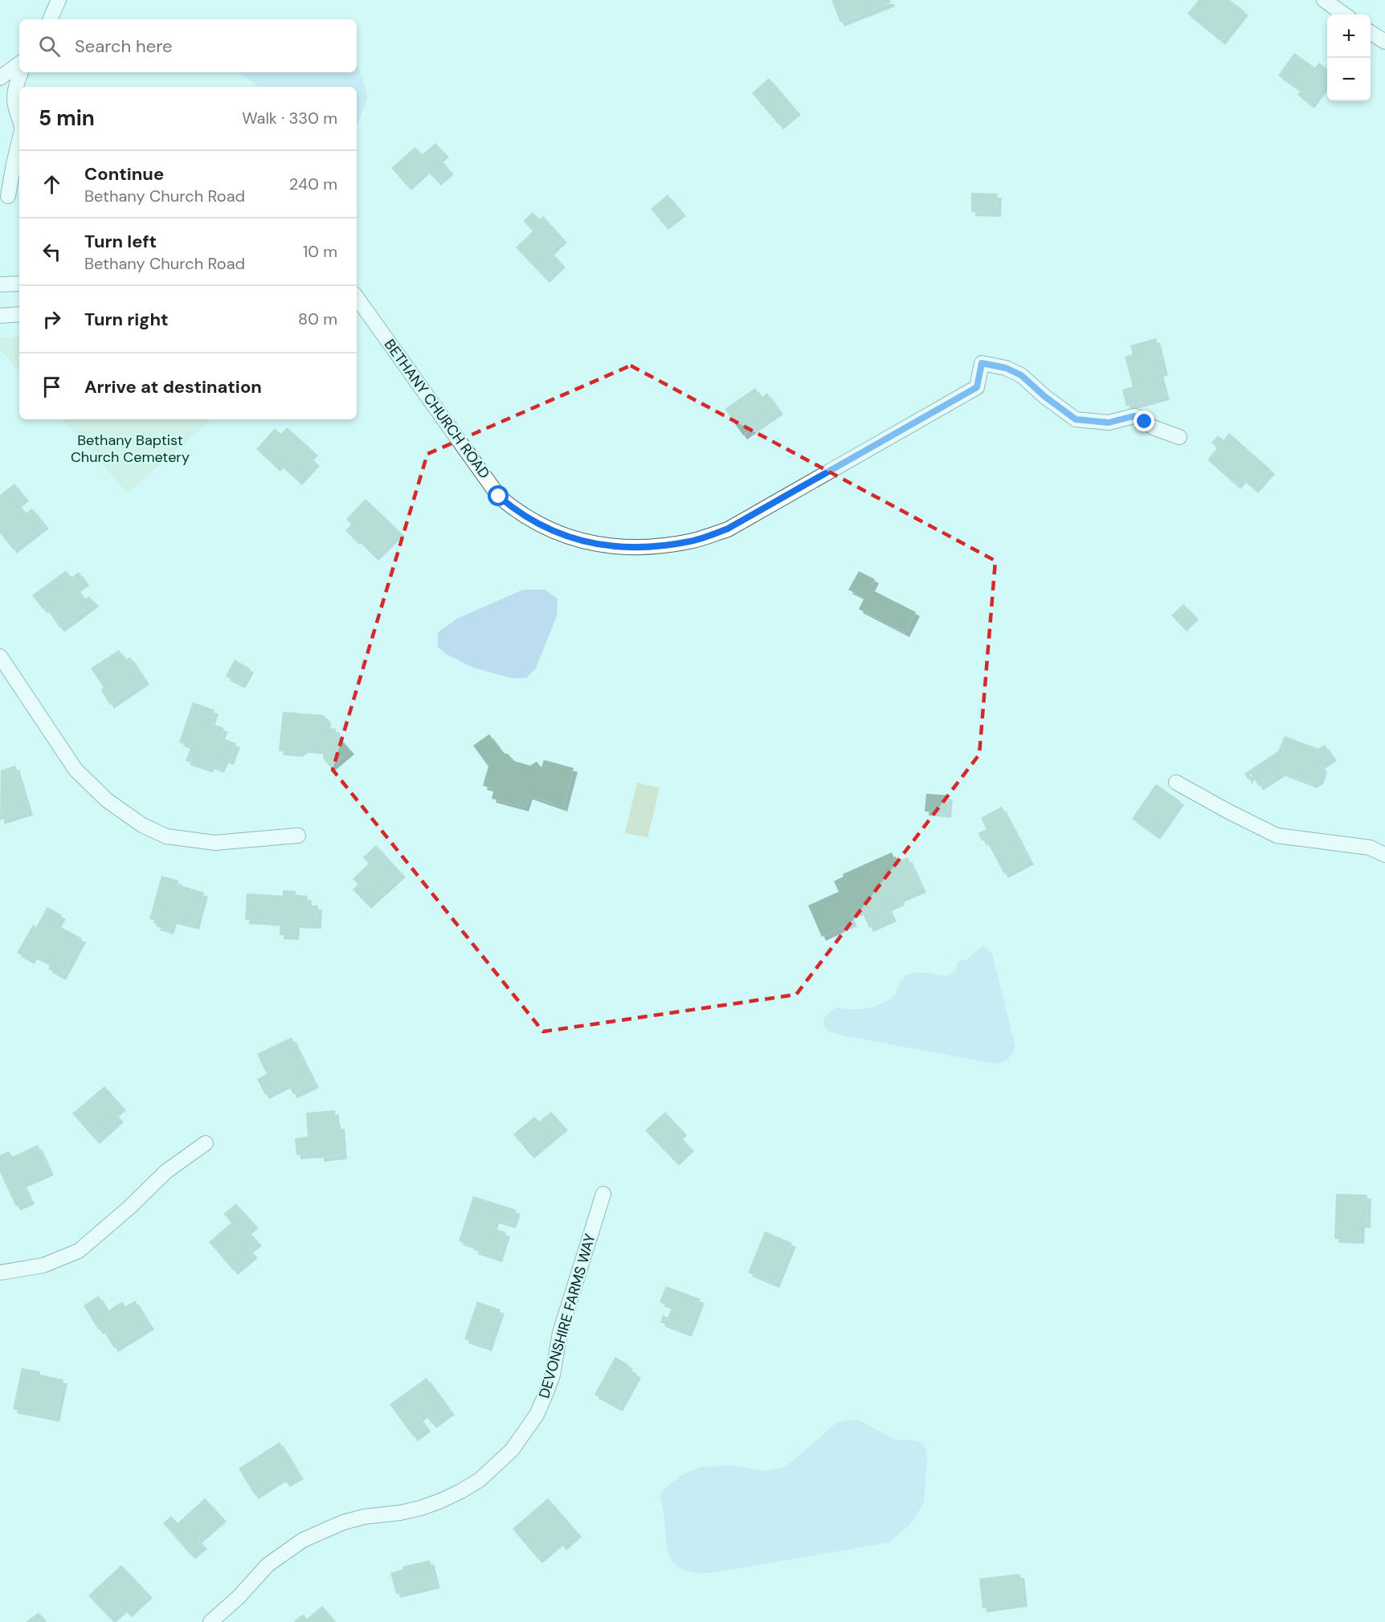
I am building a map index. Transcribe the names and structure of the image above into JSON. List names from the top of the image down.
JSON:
{
  "streets": {
    "street": ["BETHANY CHURCH ROAD", "DEVONSHIRE FARMS WAY"]
  },
  "parks": ["Bethany Baptist Church Cemetery"],
  "page": {
    "map_buttons": ["+", "−"],
    "search": "Search here",
    "heading": ["5 min", "Walk · 330 m"],
    "list": [
      ["Continue", "Bethany Church Road", "240 m"],
      ["Turn left", "Bethany Church Road", "10 m"],
      ["Turn right", "80 m"],
      "Arrive at destination"
    ]
  }
}
